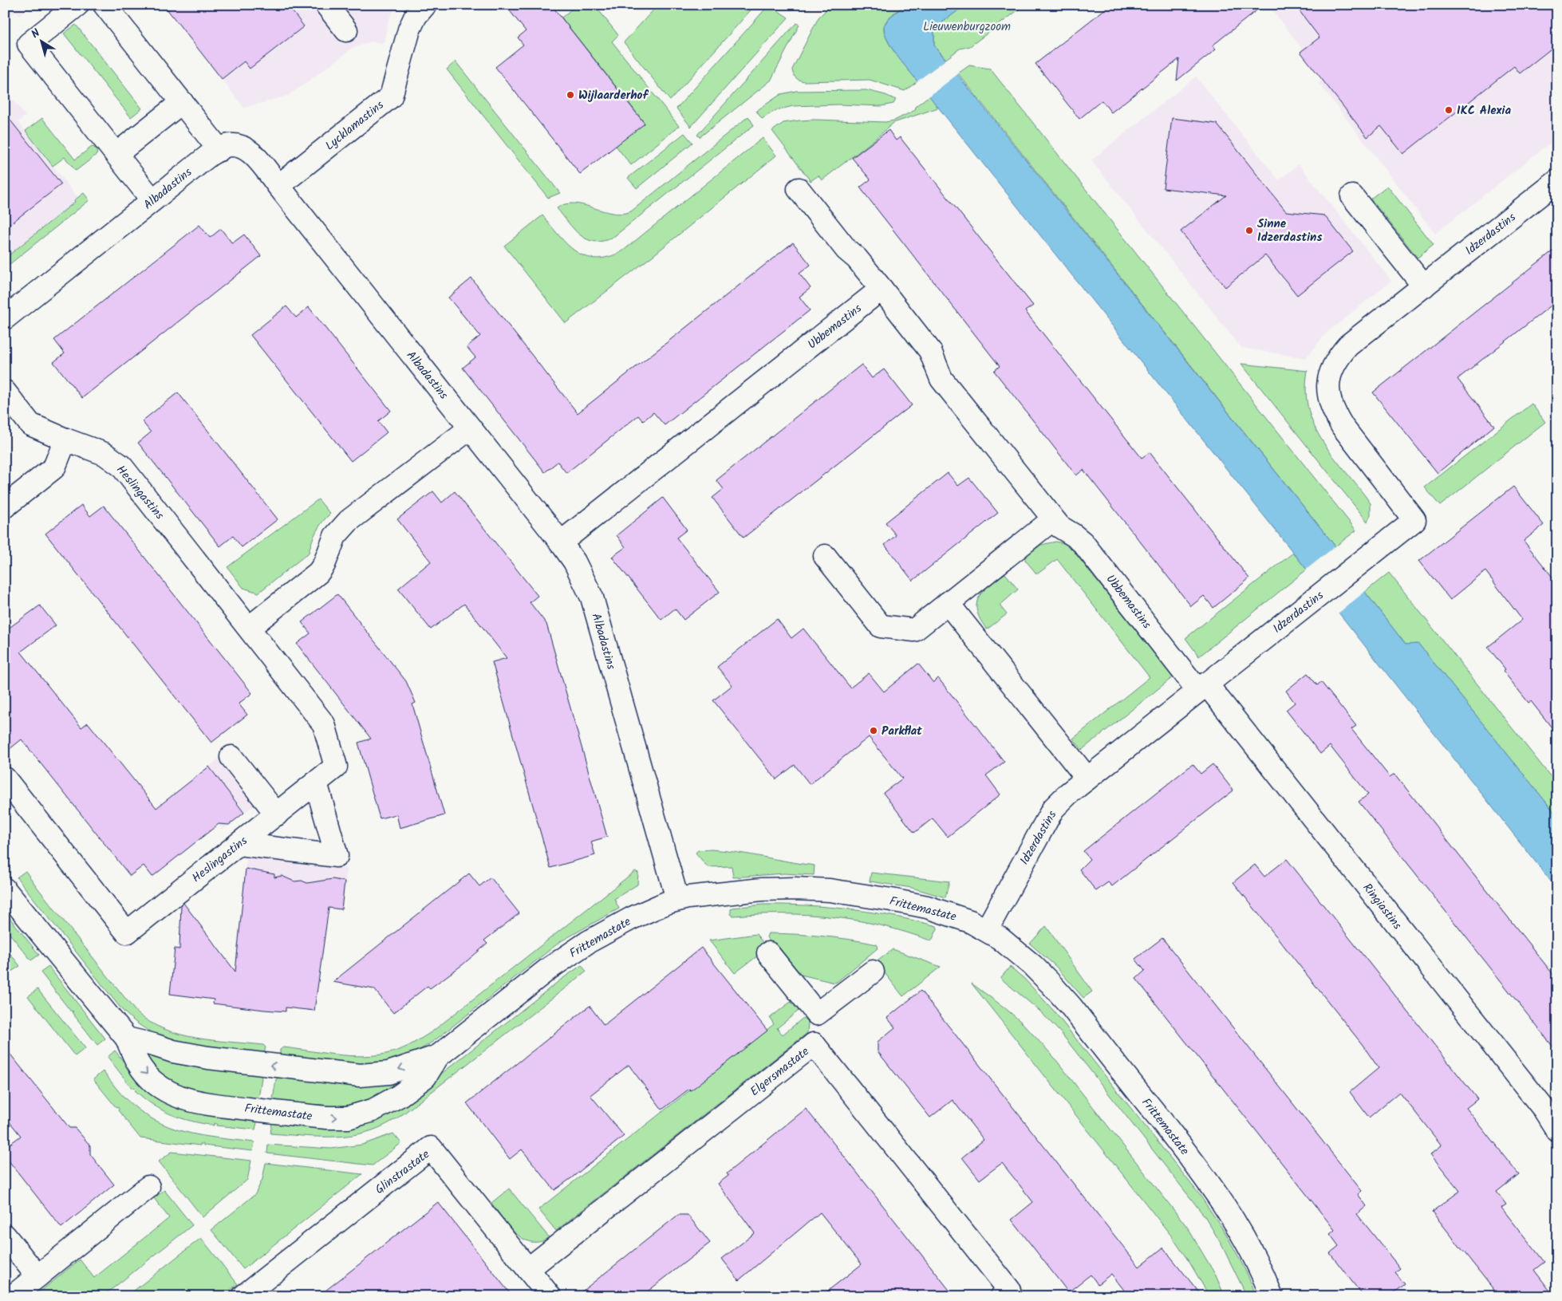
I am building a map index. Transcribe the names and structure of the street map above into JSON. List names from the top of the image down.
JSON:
{
  "streets": {
    "street": [
      "Lycklamastins",
      "Albadastins",
      "Idzerdastins",
      "Ubbemastins",
      "Heslingastins",
      "Ringiastins",
      "Frittemastate",
      "Elgersmastate",
      "Glinstrastate"
    ]
  },
  "crossings": [
    ["Lycklamastins", "Albadastins"],
    ["Albadastins", "Ubbemastins"],
    ["Albadastins", "Frittemastate"],
    ["Idzerdastins", "Ubbemastins"],
    ["Idzerdastins", "Ringiastins"],
    ["Idzerdastins", "Frittemastate"],
    ["Ubbemastins", "Ringiastins"],
    ["Elgersmastate", "Glinstrastate"]
  ],
  "parks": ["Lieuwenburgzoom"],
  "places": [
    "Wijlaarderhof",
    "IKC Alexia",
    "Sinne Idzerdastins",
    "Parkflat"
  ],
  "north": "top left"
}
